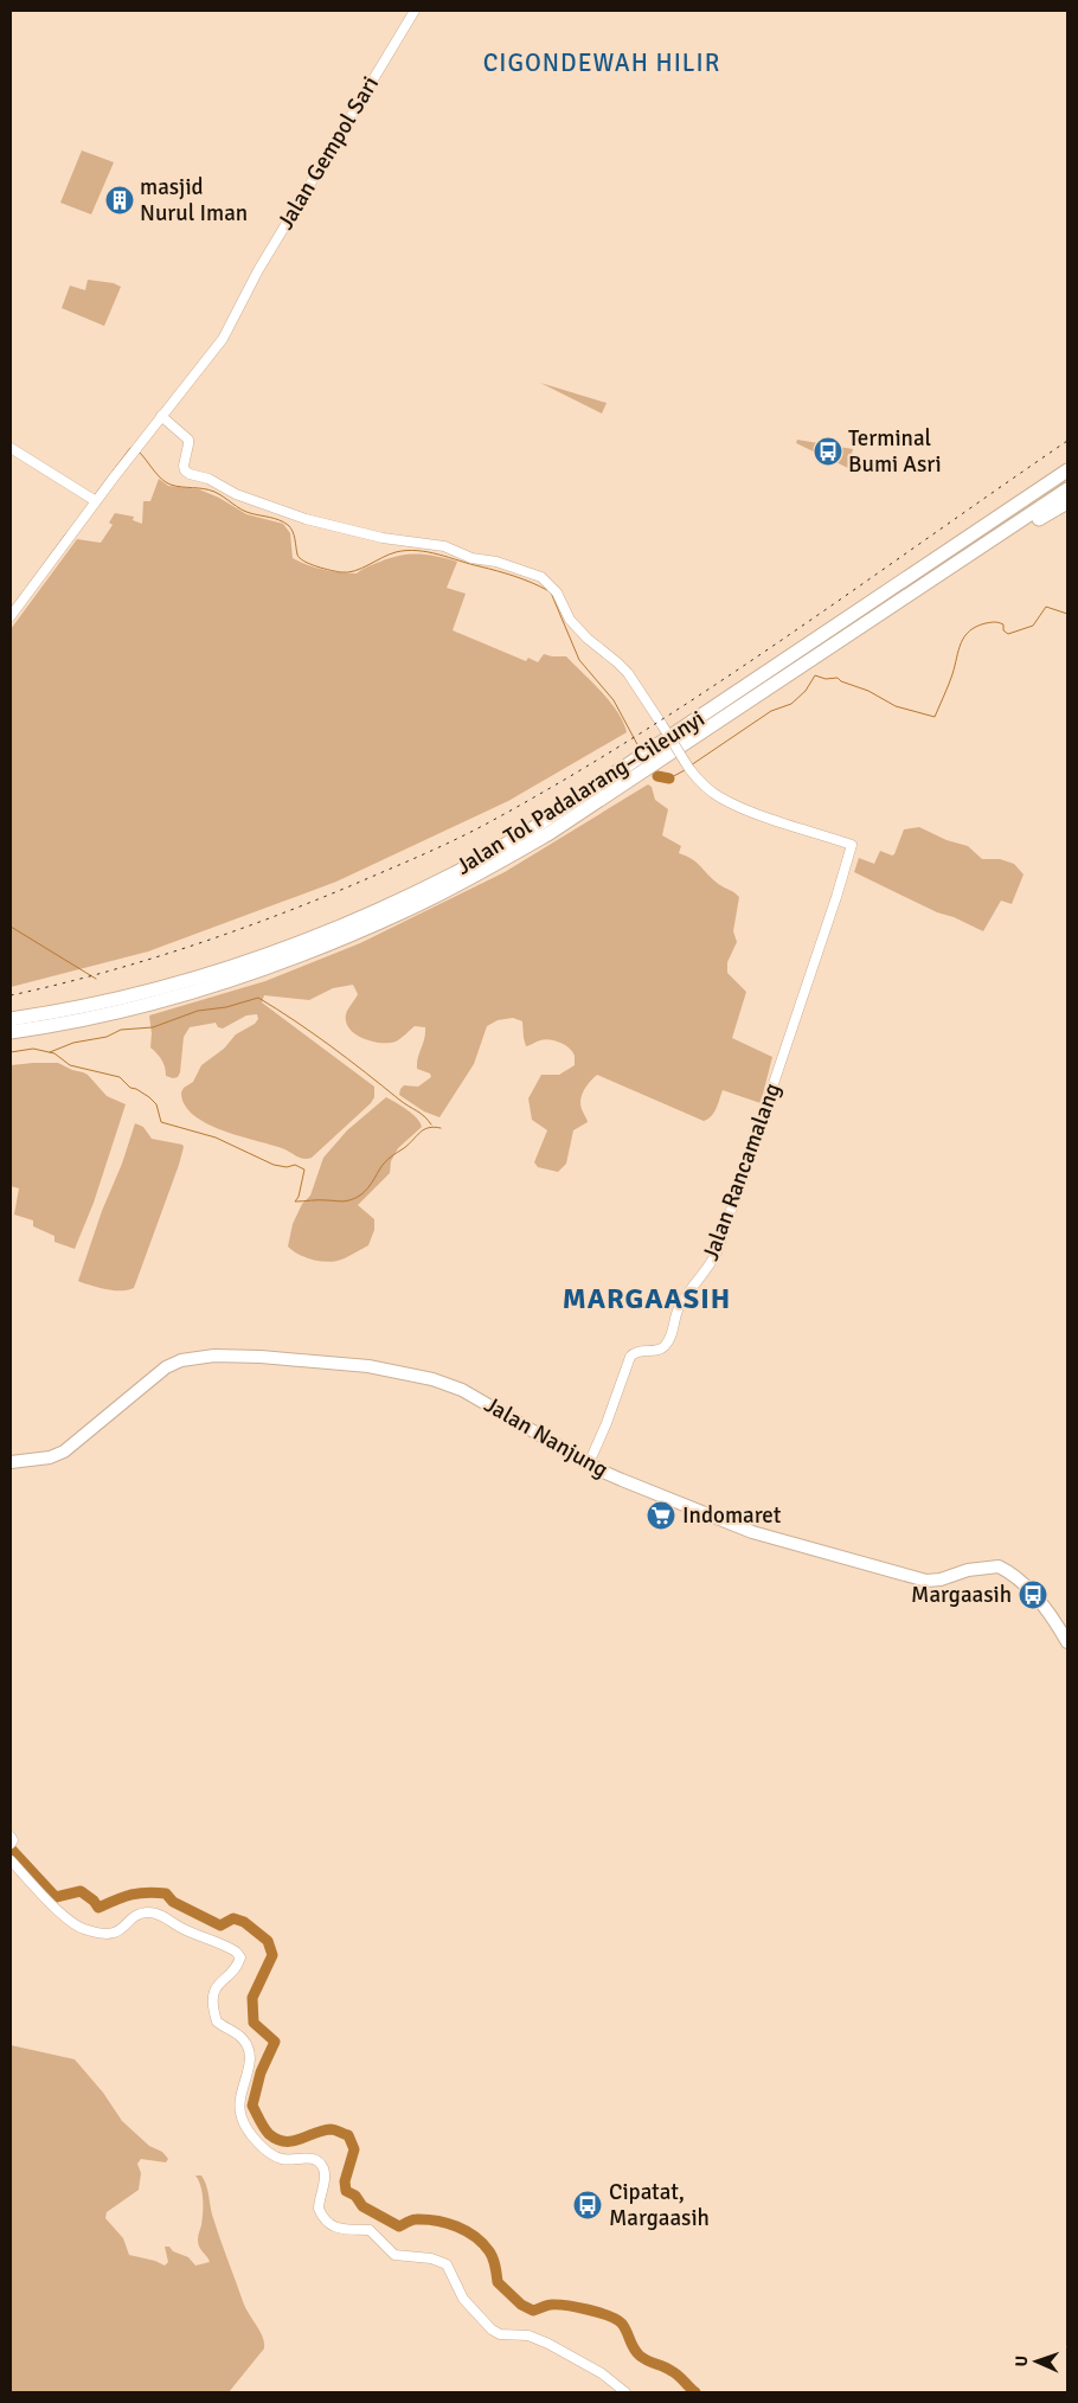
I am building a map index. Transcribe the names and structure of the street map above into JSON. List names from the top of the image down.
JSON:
{
  "streets": {
    "highway": ["Jalan Tol Padalarang–Cileunyi"],
    "main road": ["Jalan Nanjung"],
    "street": ["Jalan Gempol Sari", "Jalan Rancamalang"]
  },
  "crossings": [
    ["Jalan Gempol Sari", "Jalan Rancamalang"],
    ["Jalan Rancamalang", "Jalan Nanjung"]
  ],
  "districts": ["CIGONDEWAH HILIR", "MARGAASIH"],
  "places": {
    "building": ["masjid Nurul Iman"],
    "bus stop": ["Terminal Bumi Asri", "Margaasih", "Cipatat, Margaasih"],
    "supermarket": ["Indomaret"]
  },
  "north": "left"
}
